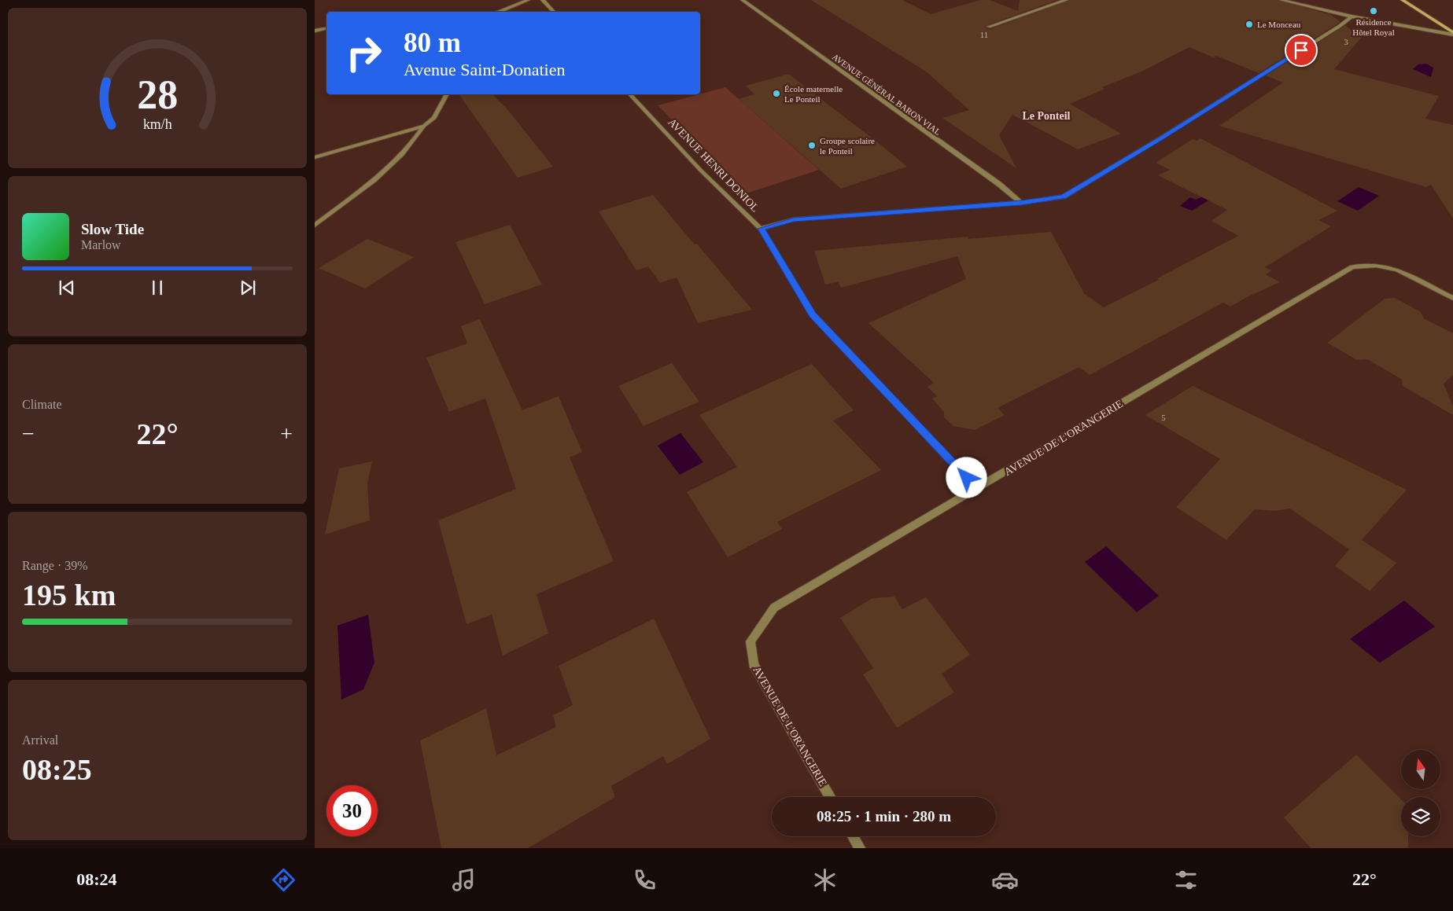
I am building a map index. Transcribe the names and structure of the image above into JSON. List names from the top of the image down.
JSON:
{
  "streets": {
    "street": ["AVENUE GÉNÉRAL BARON VIAL", "AVENUE HENRI DONIOL", "AVENUE DE L'ORANGERIE"]
  },
  "crossings": [
    ["AVENUE HENRI DONIOL", "AVENUE DE L'ORANGERIE"]
  ],
  "districts": ["Le Ponteil"],
  "places": [
    "Résidence Hôtel Royal",
    "Le Monceau",
    "École maternelle Le Ponteil",
    "Groupe scolaire le Ponteil"
  ],
  "house_numbers": ["11", "3", "5"],
  "north": "top",
  "page": {
    "turn": ["80 m", "Avenue Saint-Donatien"],
    "song": ["Slow Tide", "Marlow"],
    "tile": [
      "Climate",
      ["Range · 39%", "195 km"],
      ["Arrival", "08:25"]
    ],
    "heat": ["−", "22°", "+"],
    "limit": "30",
    "trip": "08:25 · 1 min · 280 m",
    "tabs": ["08:24", "22°"],
    "gauge": ["28", "km/h"]
  }
}
